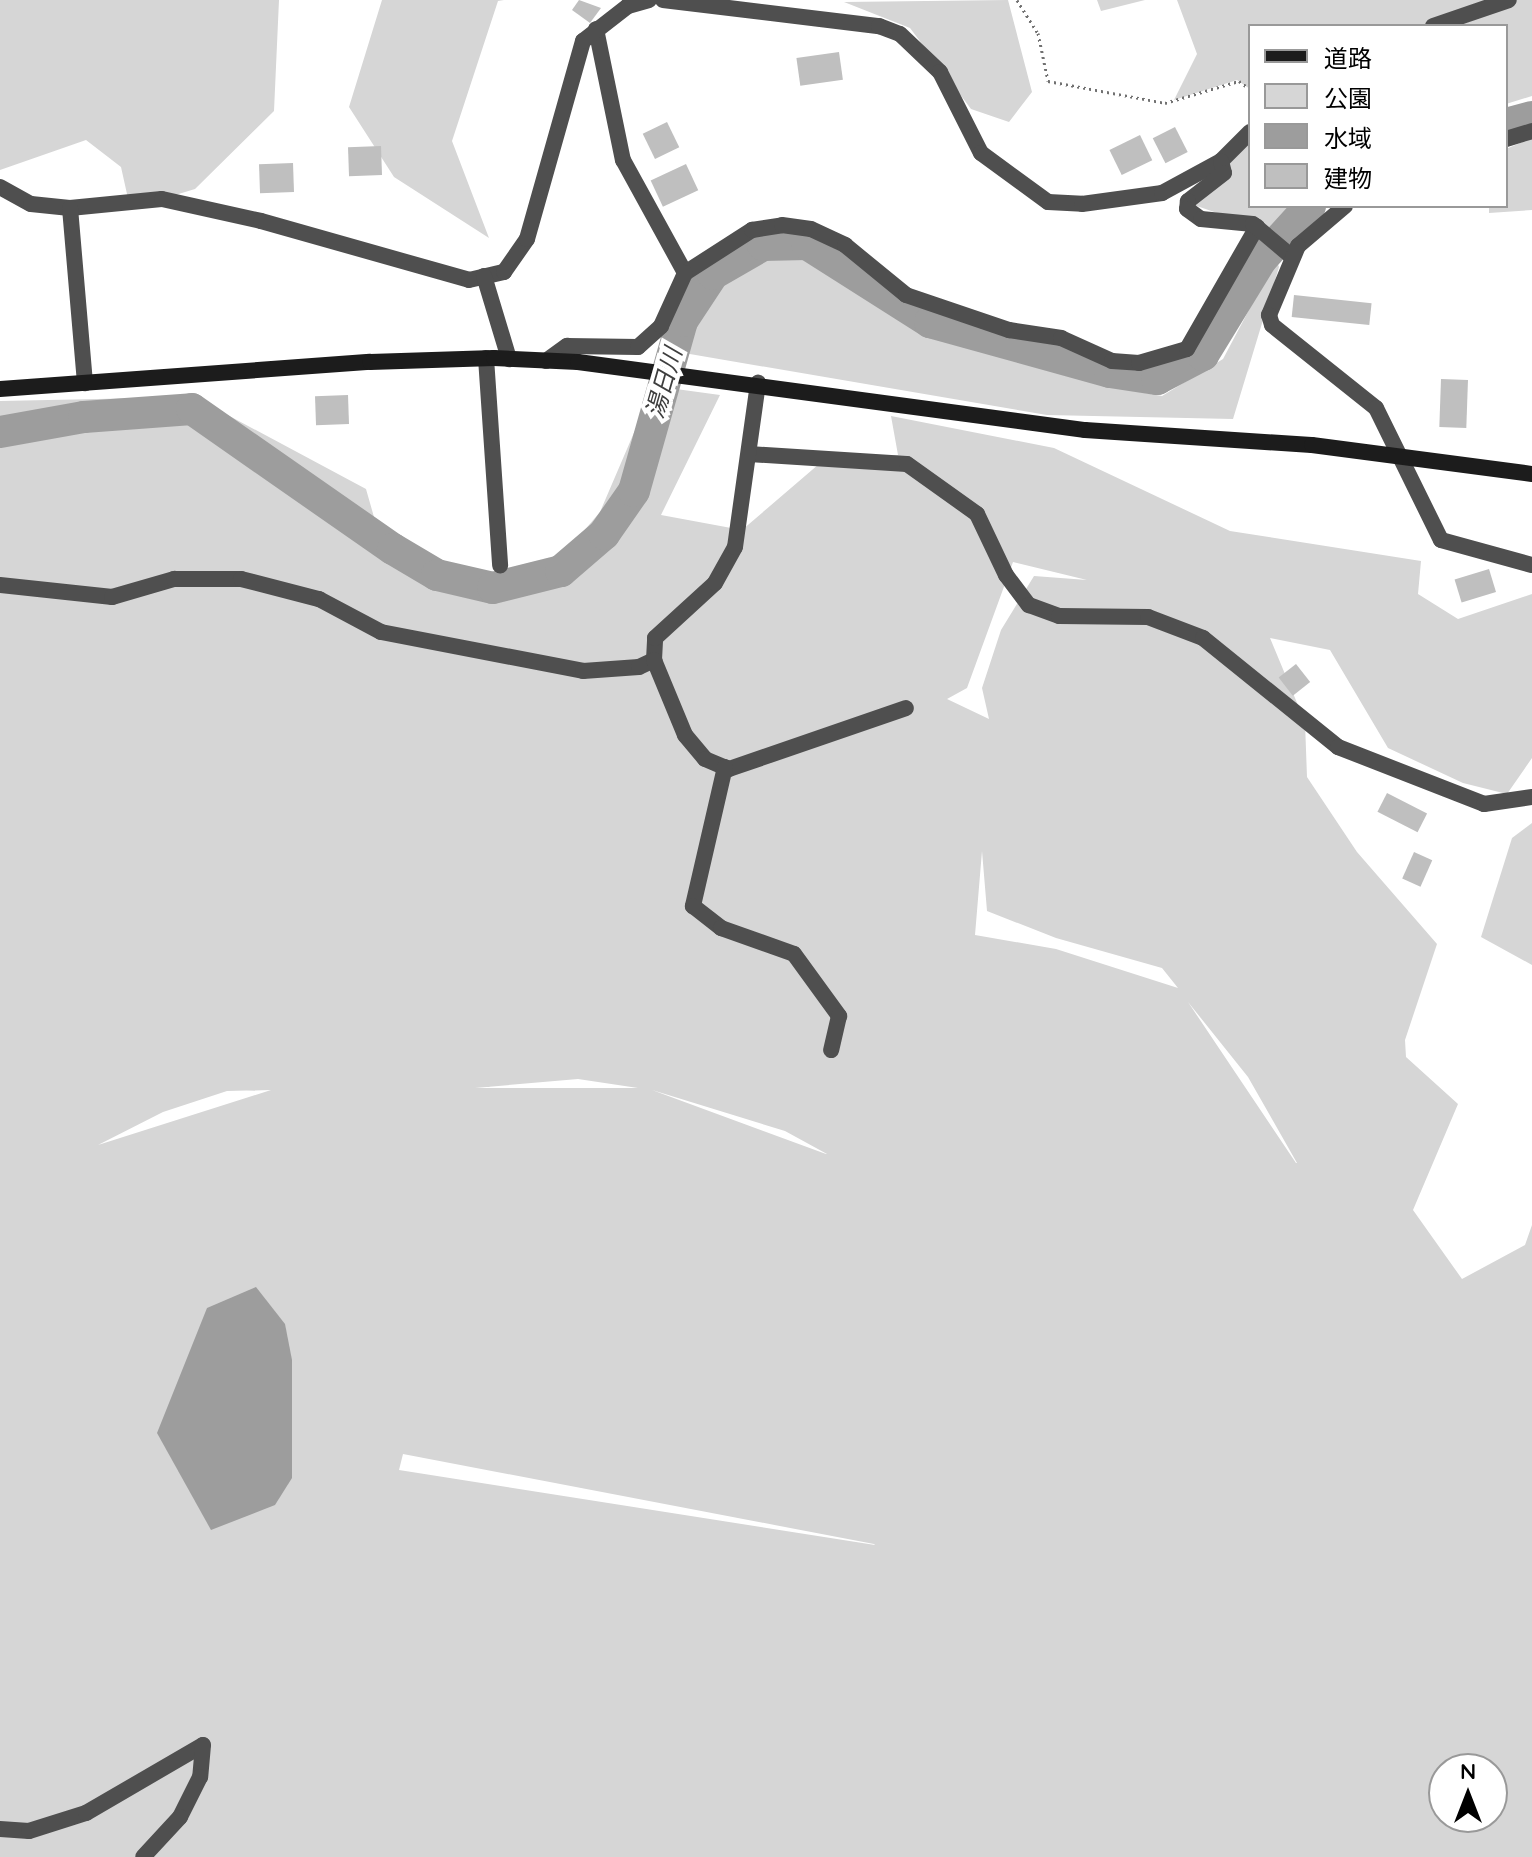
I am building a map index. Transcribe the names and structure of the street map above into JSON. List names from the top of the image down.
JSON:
{
  "water": ["湯日川"],
  "legend": [
    "道路",
    "公園",
    "水域",
    "建物"
  ],
  "north": "top"
}
